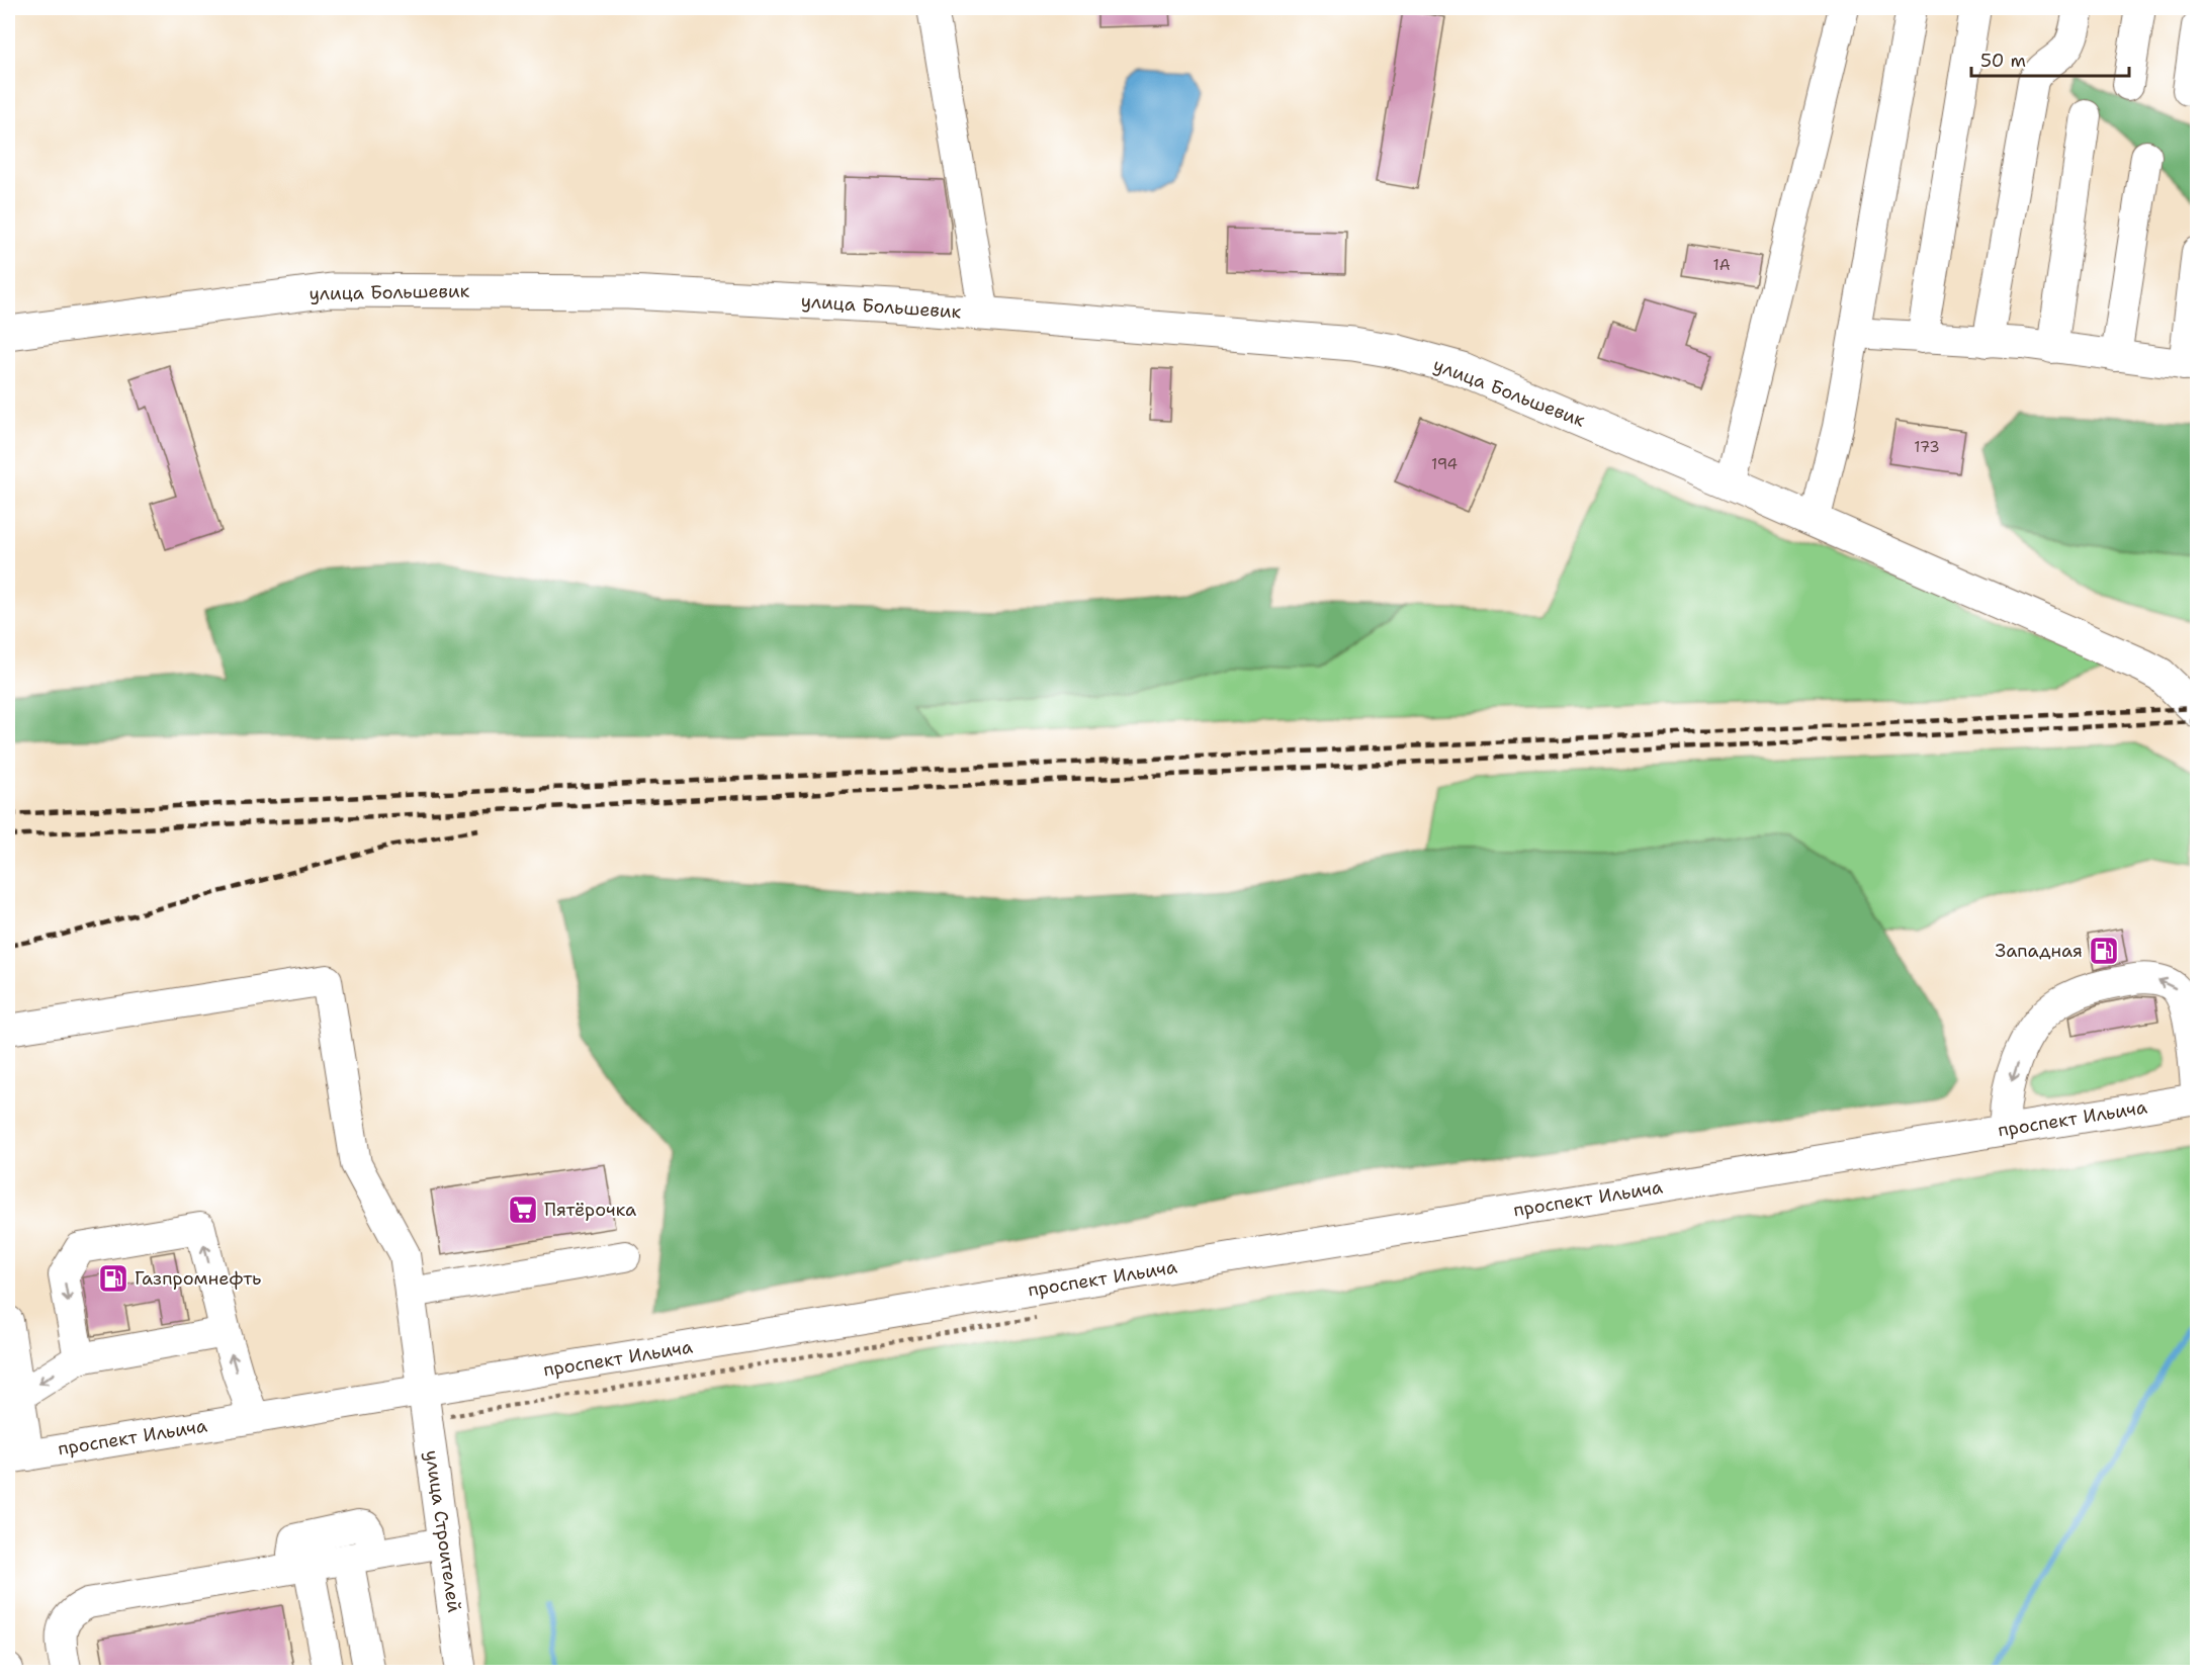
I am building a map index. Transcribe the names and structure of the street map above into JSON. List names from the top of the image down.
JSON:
{
  "streets": {
    "main road": ["улица Большевик"],
    "street": ["проспект Ильича", "улица Строителей"]
  },
  "crossings": [
    ["проспект Ильича", "улица Строителей"]
  ],
  "places": {
    "fuel station": ["Западная", "Газпромнефть"],
    "supermarket": ["Пятёрочка"]
  },
  "house_numbers": ["1А", "173", "194"],
  "scale_bar": "50 m"
}
